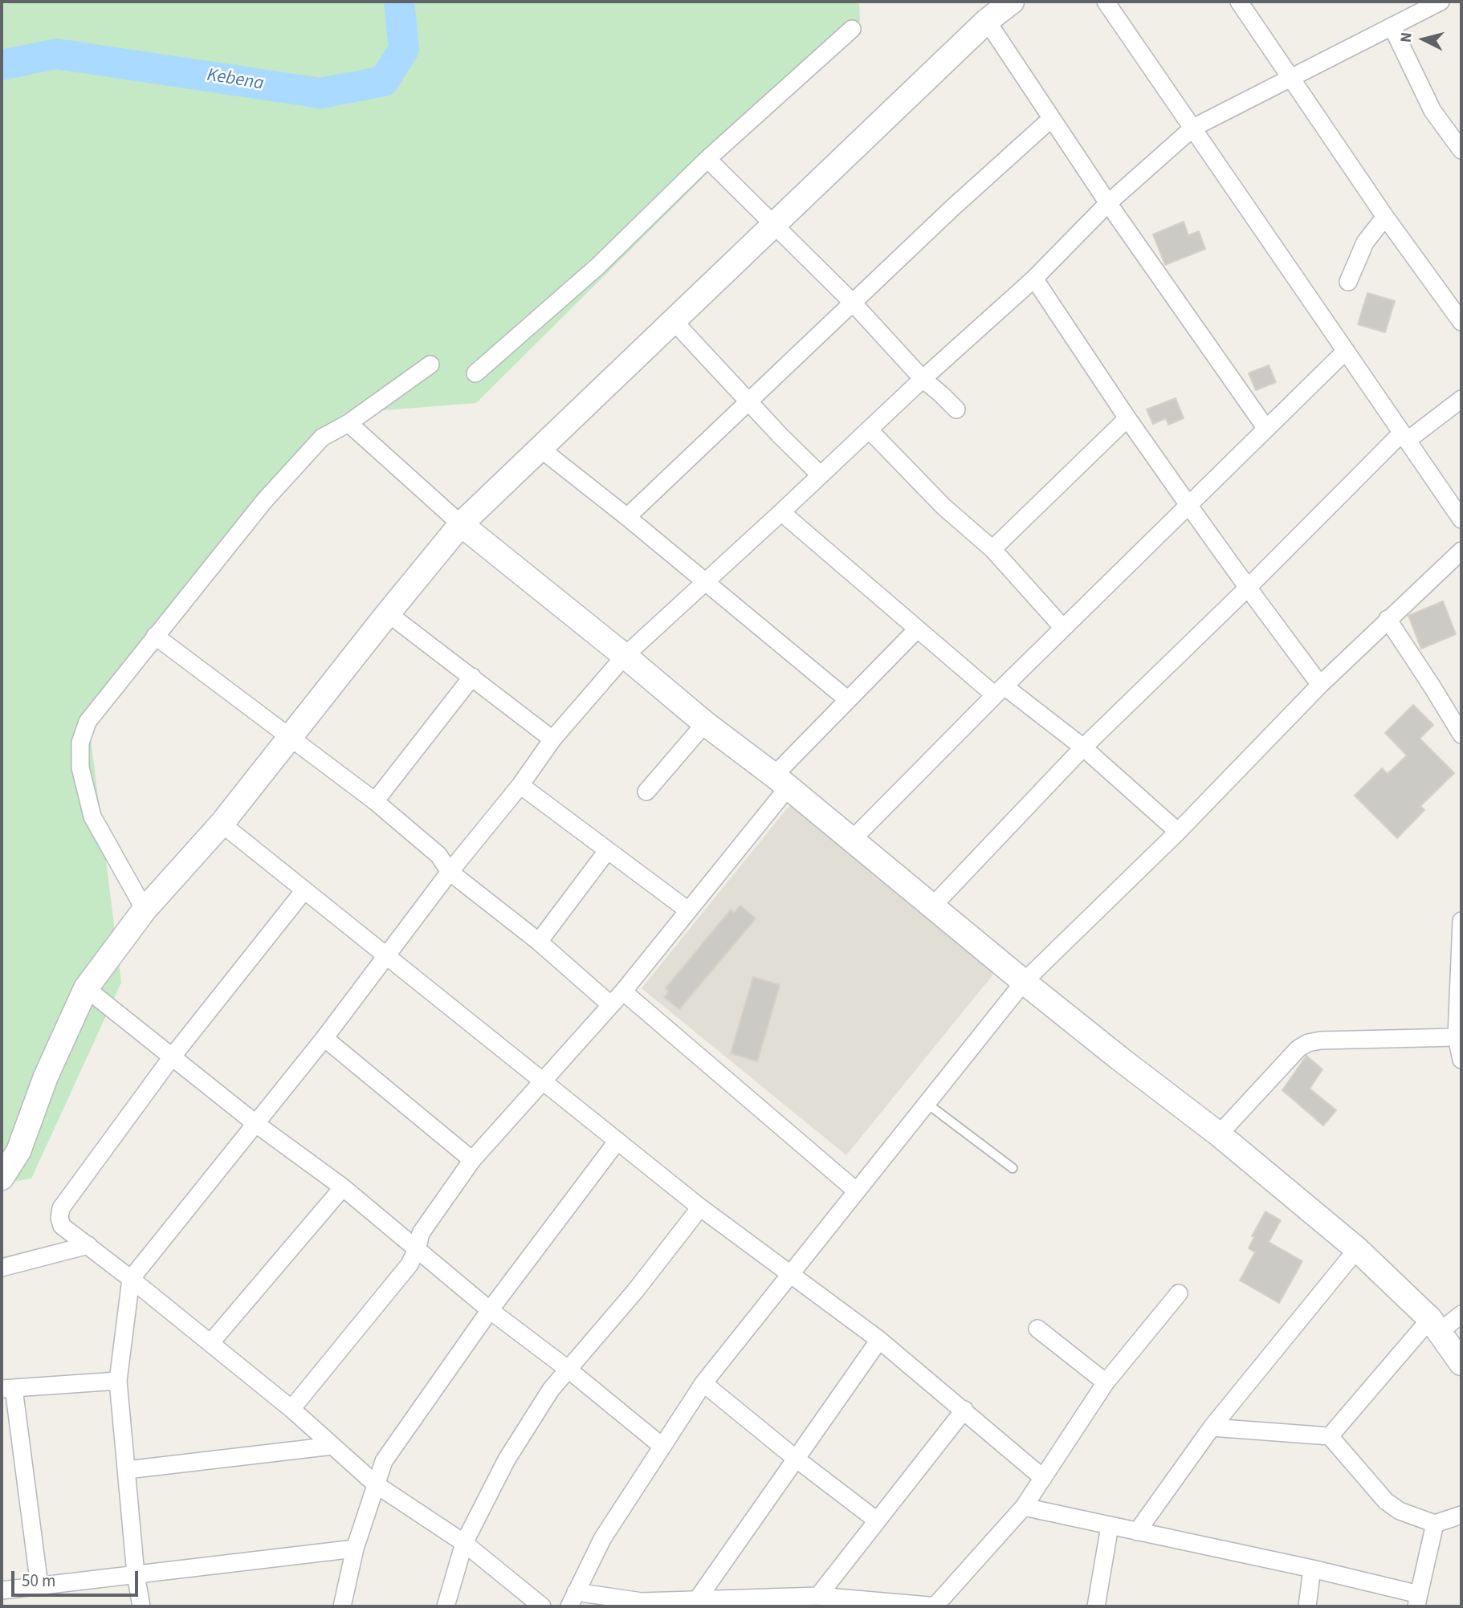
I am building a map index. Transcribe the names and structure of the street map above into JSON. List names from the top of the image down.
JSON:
{
  "water": ["Kebena"],
  "scale_bar": "50 m",
  "north": "left"
}
